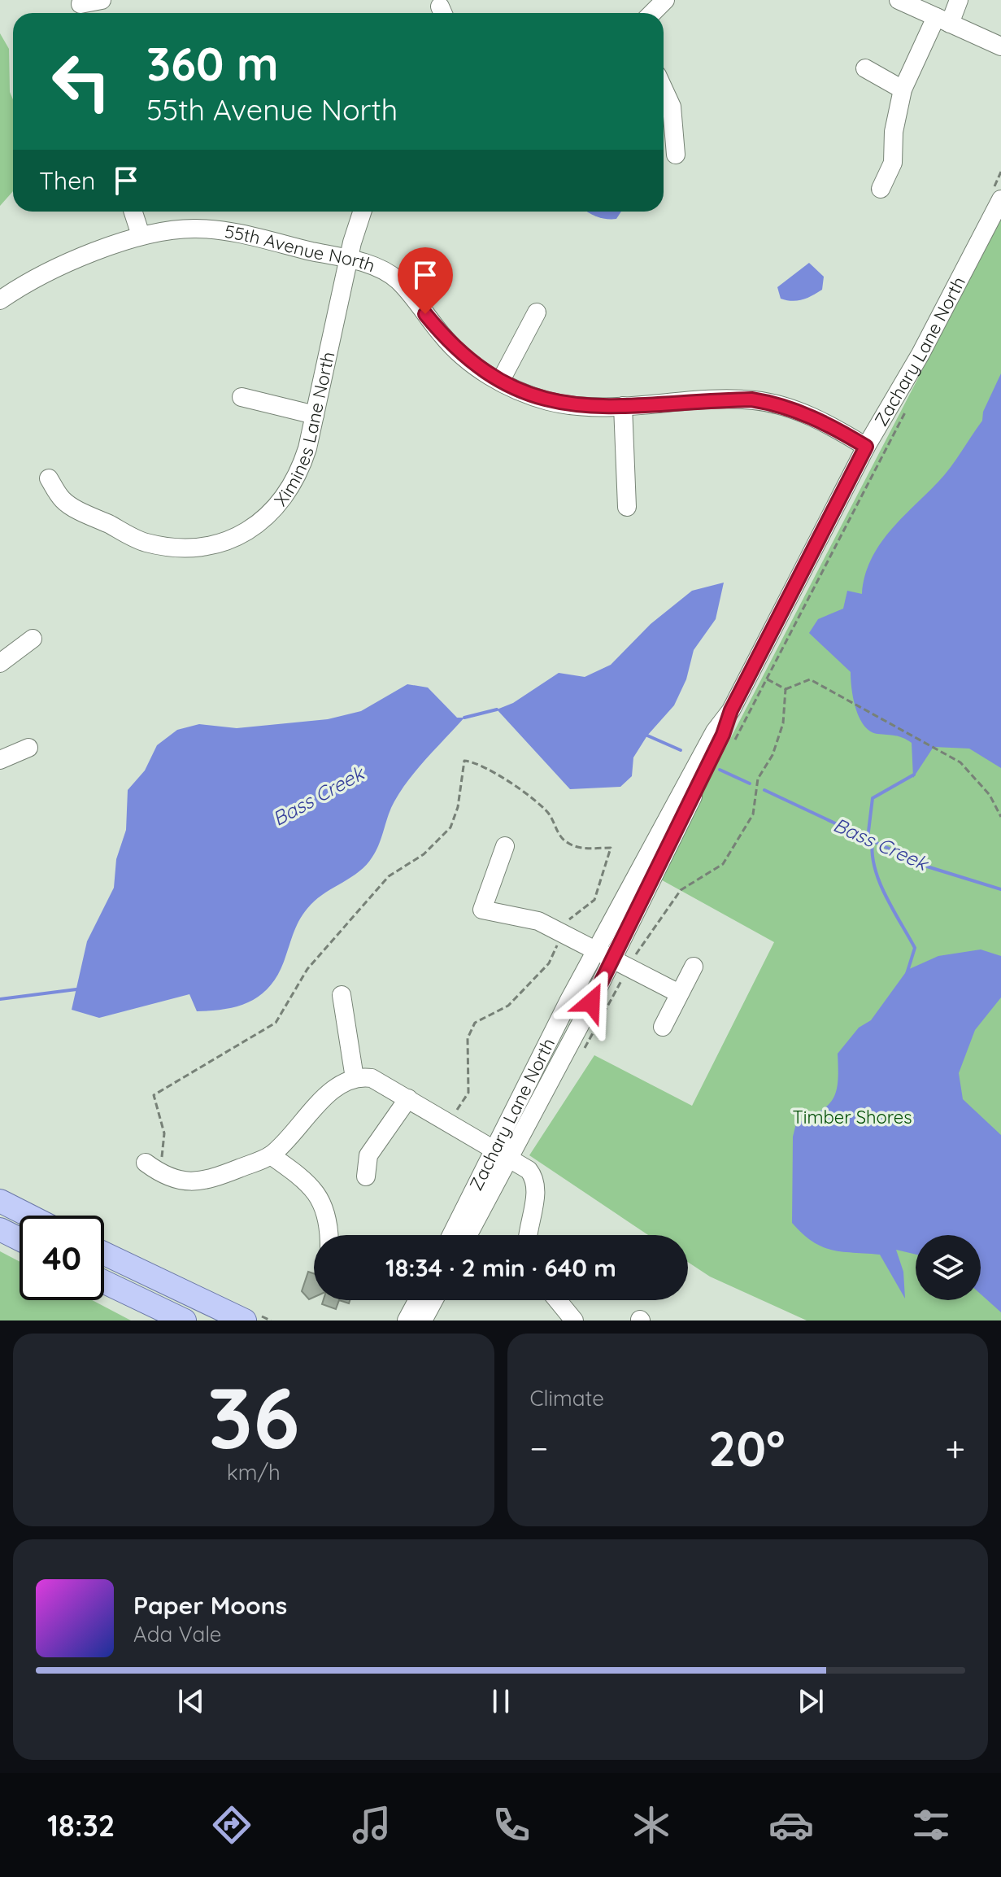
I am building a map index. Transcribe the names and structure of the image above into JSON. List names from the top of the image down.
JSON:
{
  "streets": {
    "street": ["55th Avenue North", "Zachary Lane North", "Ximines Lane North"]
  },
  "crossings": [
    ["55th Avenue North", "Zachary Lane North"],
    ["55th Avenue North", "Ximines Lane North"]
  ],
  "water": ["Bass Creek"],
  "parks": ["Timber Shores"],
  "page": {
    "turn": ["360 m", "55th Avenue North"],
    "then": "Then",
    "limit": "40",
    "trip": "18:34 · 2 min · 640 m",
    "tile": [
      ["36", "km/h"],
      "Climate"
    ],
    "heat": ["−", "20°", "+"],
    "song": ["Paper Moons", "Ada Vale"],
    "tabs": "18:32"
  }
}
